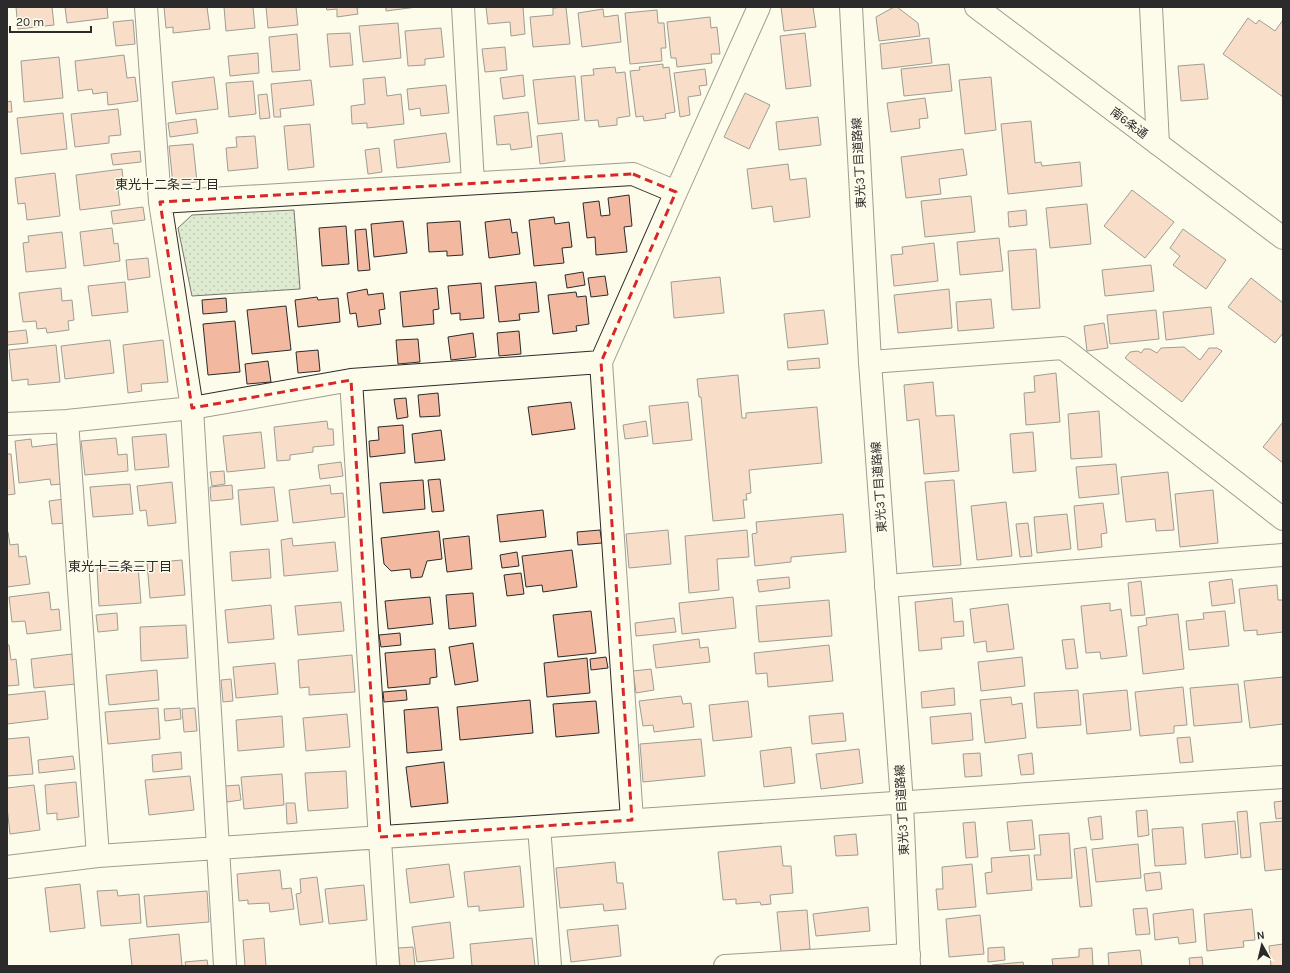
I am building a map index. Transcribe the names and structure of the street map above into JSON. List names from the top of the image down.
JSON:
{
  "streets": {
    "street": ["南6条通", "東光3丁目道路線"]
  },
  "districts": ["東光十二条三丁目", "東光十三条三丁目"],
  "scale_bar": "20 m",
  "north": "top"
}
